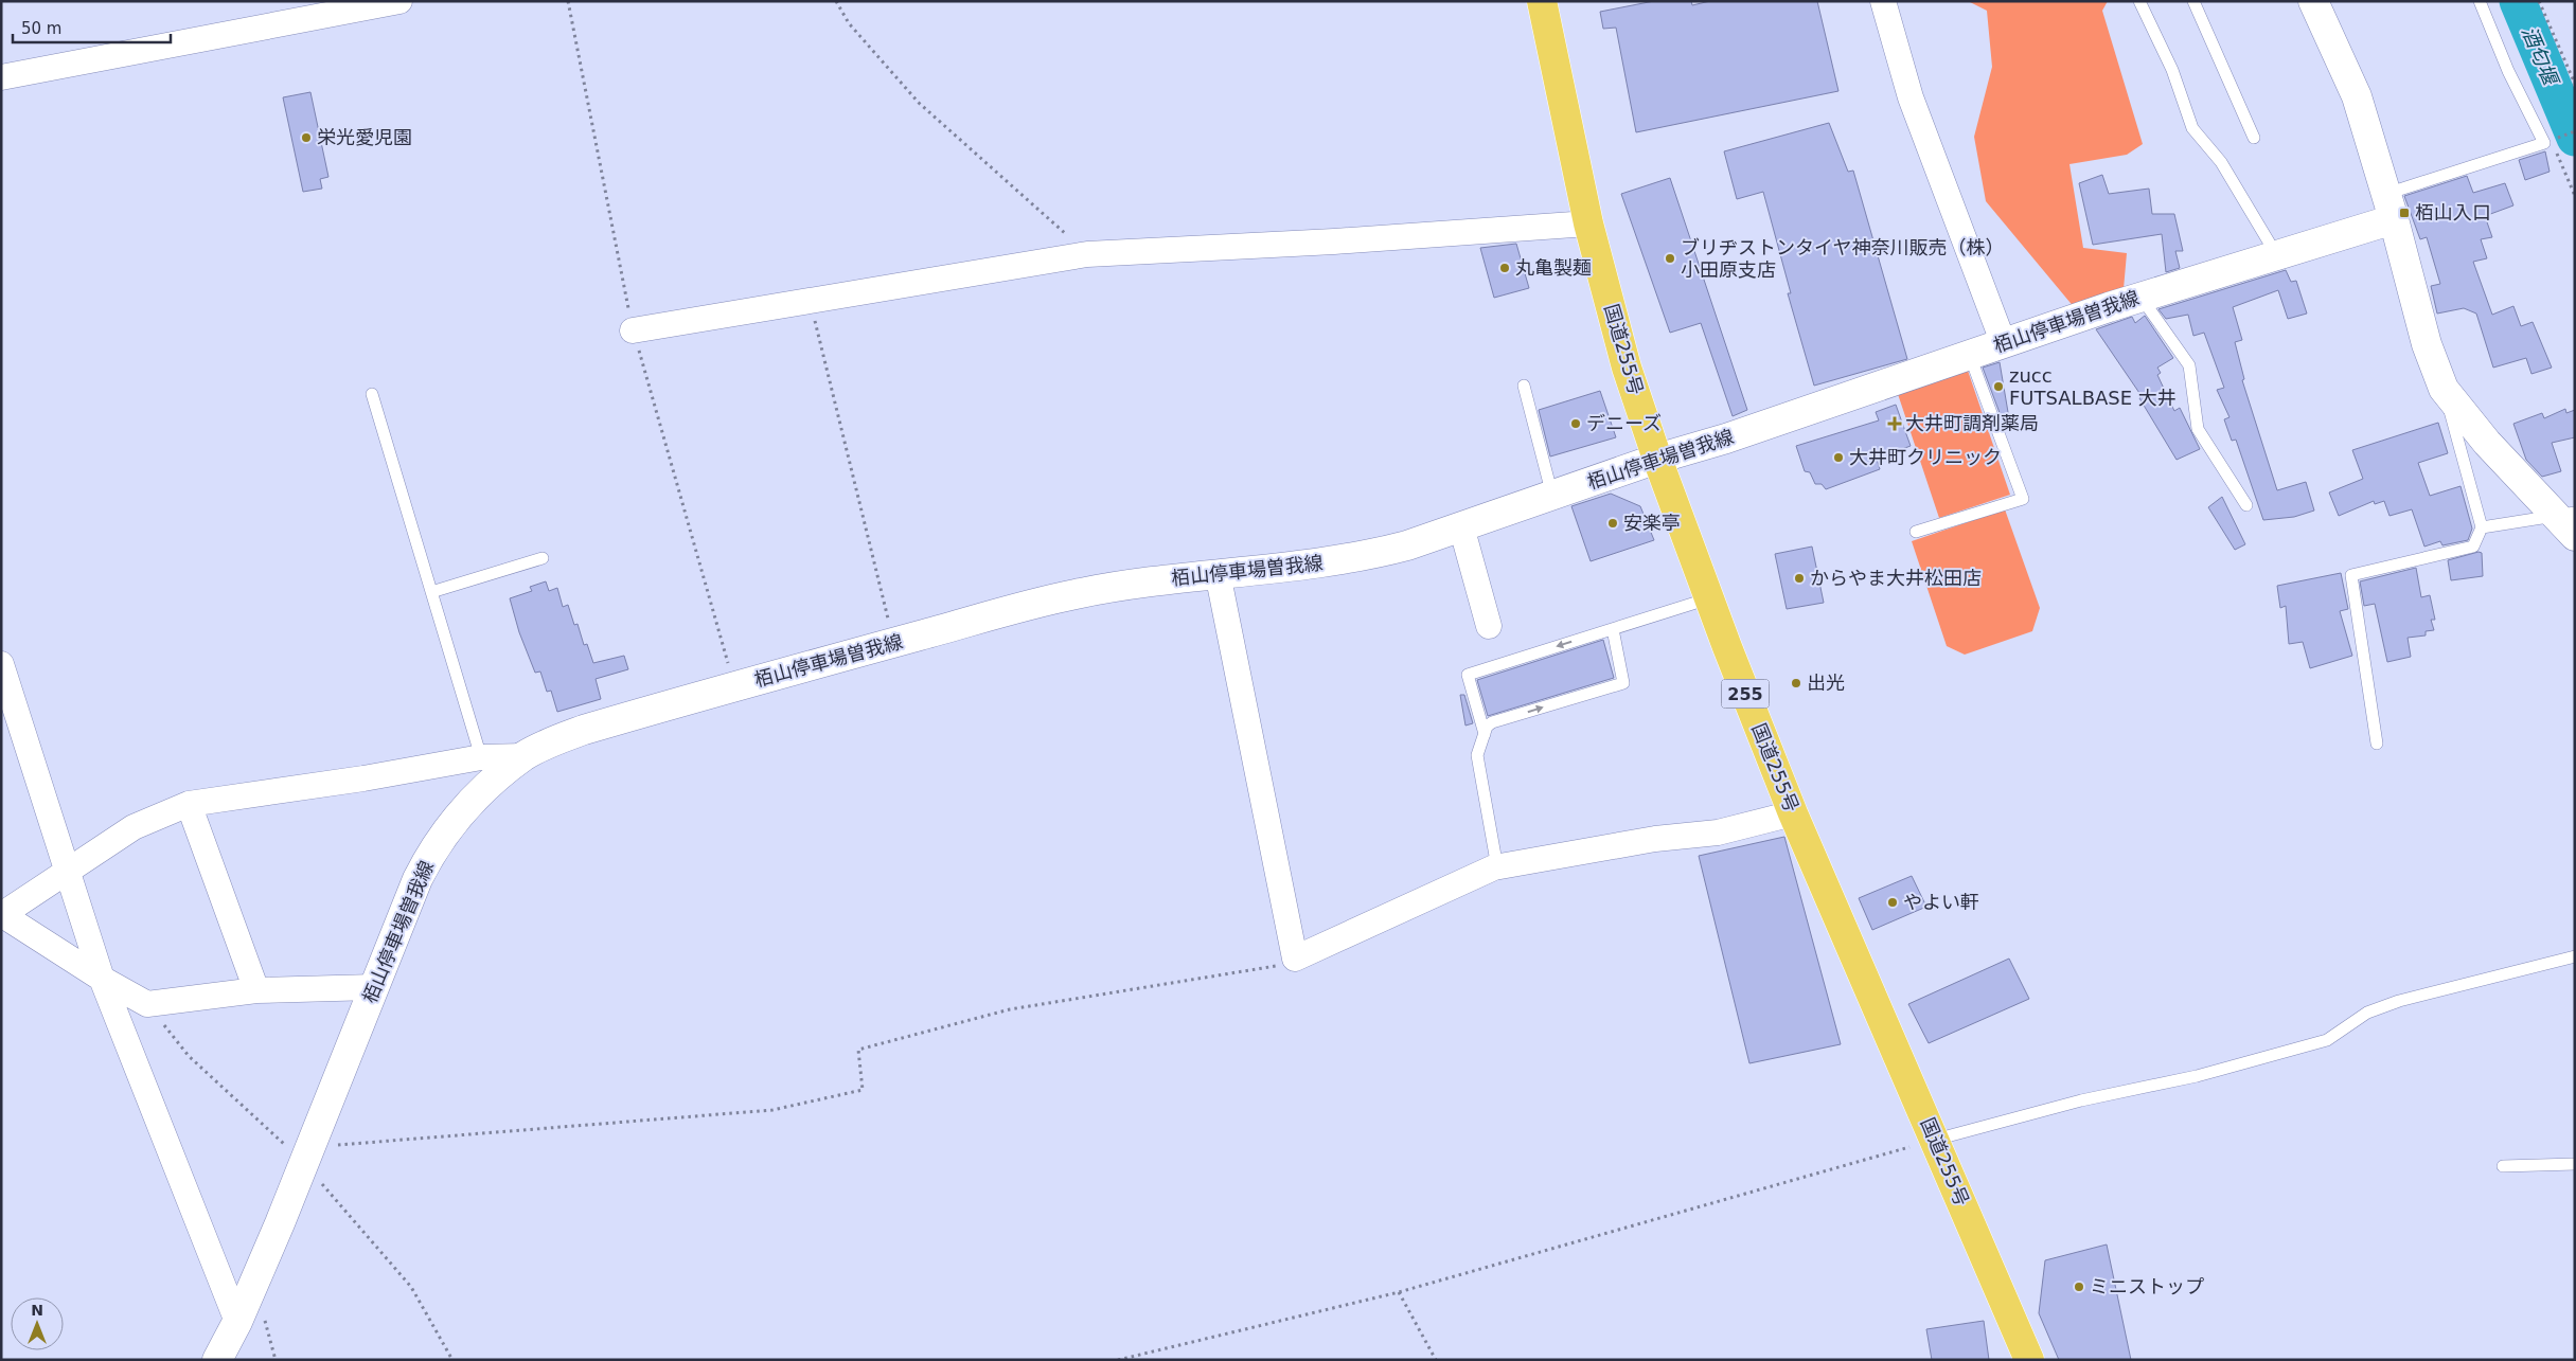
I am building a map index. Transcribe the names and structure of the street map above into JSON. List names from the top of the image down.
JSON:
{
  "streets": {
    "highway": ["国道255号", "255"],
    "main road": ["栢山停車場曽我線"]
  },
  "crossings": [
    ["栢山停車場曽我線", "国道255号"]
  ],
  "water": ["酒匂堰"],
  "places": {
    "other": [
      "栄光愛児園",
      "ブリヂストンタイヤ神奈川販売（株） 小田原支店",
      "丸亀製麺",
      "zucc FUTSALBASE 大井",
      "デニーズ",
      "大井町クリニック",
      "安楽亭",
      "からやま大井松田店",
      "出光",
      "やよい軒",
      "ミニストップ"
    ],
    "transit": ["栢山入口"],
    "health": ["大井町調剤薬局"]
  },
  "scale_bar": "50 m",
  "north": "top"
}
